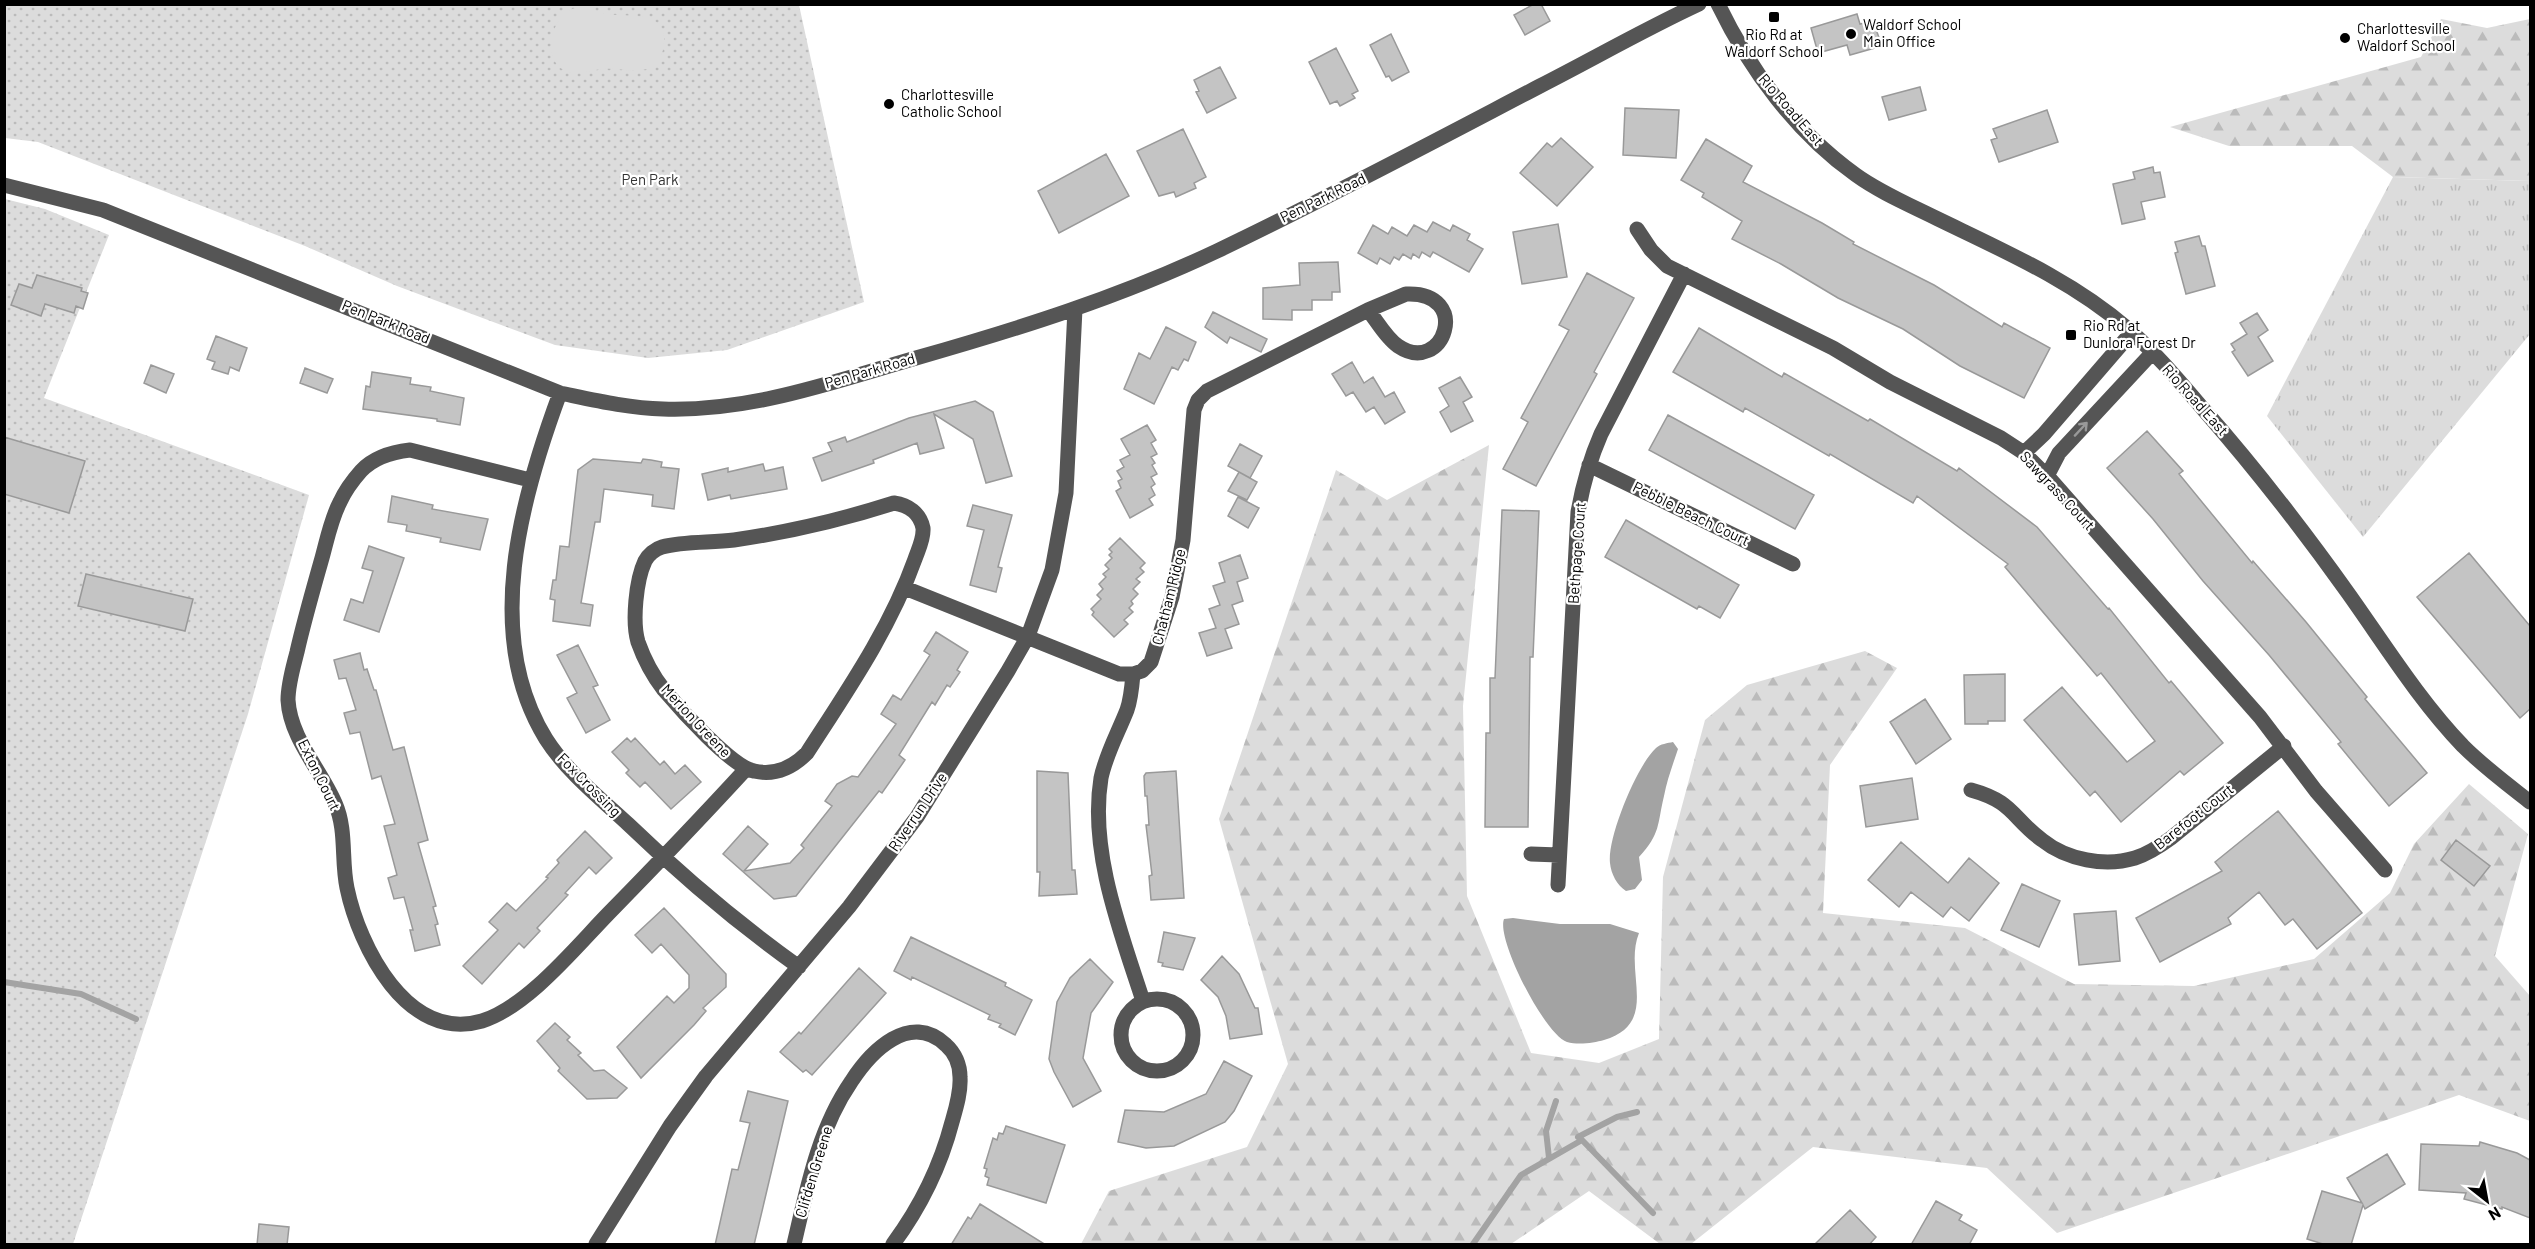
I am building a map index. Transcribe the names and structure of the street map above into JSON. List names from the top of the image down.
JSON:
{
  "streets": {
    "street": [
      "Rio Road East",
      "Pen Park Road",
      "Sawgrass Court",
      "Pebble Beach Court",
      "Bethpage Court",
      "Chatham Ridge",
      "Merion Greene",
      "Exton Court",
      "Fox Crossing",
      "Riverrun Drive",
      "Barefoot Court",
      "Clifden Greene"
    ]
  },
  "crossings": [
    ["Pen Park Road", "Fox Crossing"],
    ["Pen Park Road", "Riverrun Drive"],
    ["Sawgrass Court", "Bethpage Court"],
    ["Sawgrass Court", "Barefoot Court"],
    ["Pebble Beach Court", "Bethpage Court"],
    ["Merion Greene", "Exton Court"],
    ["Exton Court", "Fox Crossing"],
    ["Fox Crossing", "Riverrun Drive"]
  ],
  "parks": ["Pen Park"],
  "places": {
    "transit": ["Rio Rd at Waldorf School", "Rio Rd at Dunlora Forest Dr"],
    "other": ["Waldorf School Main Office", "Charlottesville Waldorf School", "Charlottesville Catholic School"]
  },
  "north": "bottom right"
}
